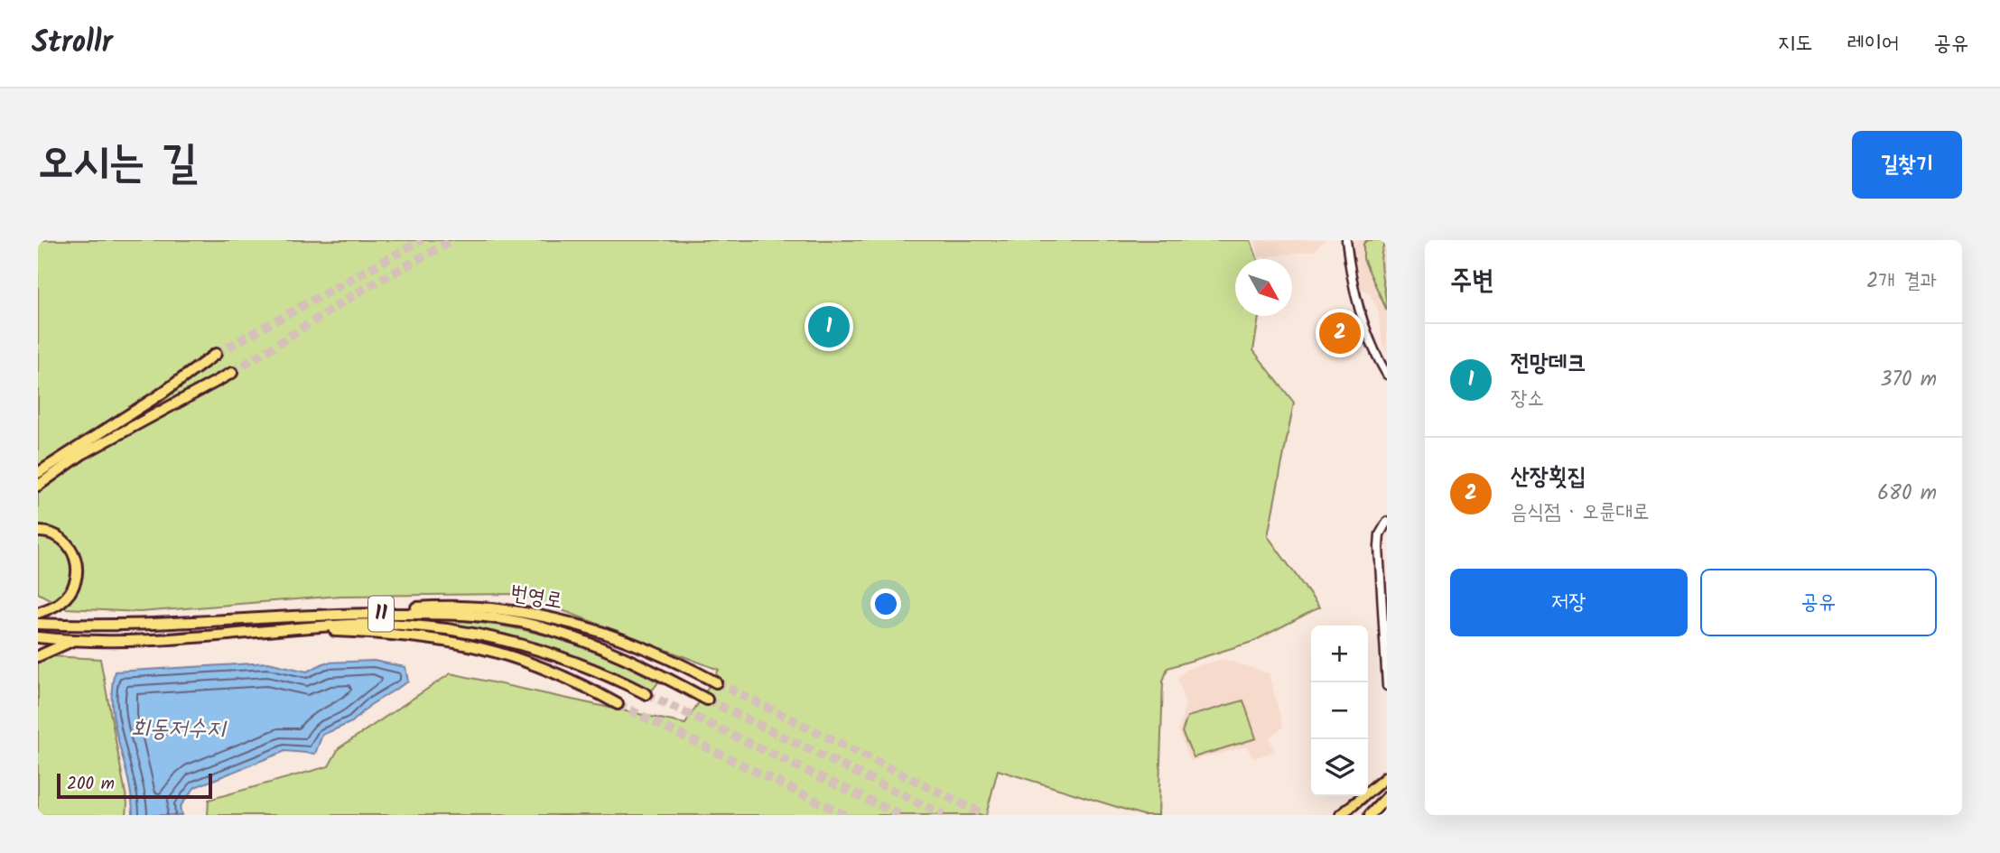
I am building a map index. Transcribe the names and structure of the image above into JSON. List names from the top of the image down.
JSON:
{
  "streets": {
    "highway": ["번영로", "11"]
  },
  "water": ["회동저수지"],
  "scale_bar": "200 m",
  "north": "bottom right",
  "page": {
    "header": "Strollr",
    "nav": ["지도", "레이어", "공유"],
    "title": "오시는 길",
    "buttons": [
      "길찾기",
      ["저장", "공유"]
    ],
    "heading": ["주변", "2개 결과"],
    "pins": ["1", "2"],
    "list": [
      {
        "mark": "1",
        "name": "전망데크",
        "note": "장소",
        "value": "370 m"
      },
      {
        "mark": "2",
        "name": "산장횟집",
        "note": "음식점 · 오륜대로",
        "value": "680 m"
      }
    ],
    "map_buttons": ["+", "−"],
    "scale": "200 m"
  }
}
